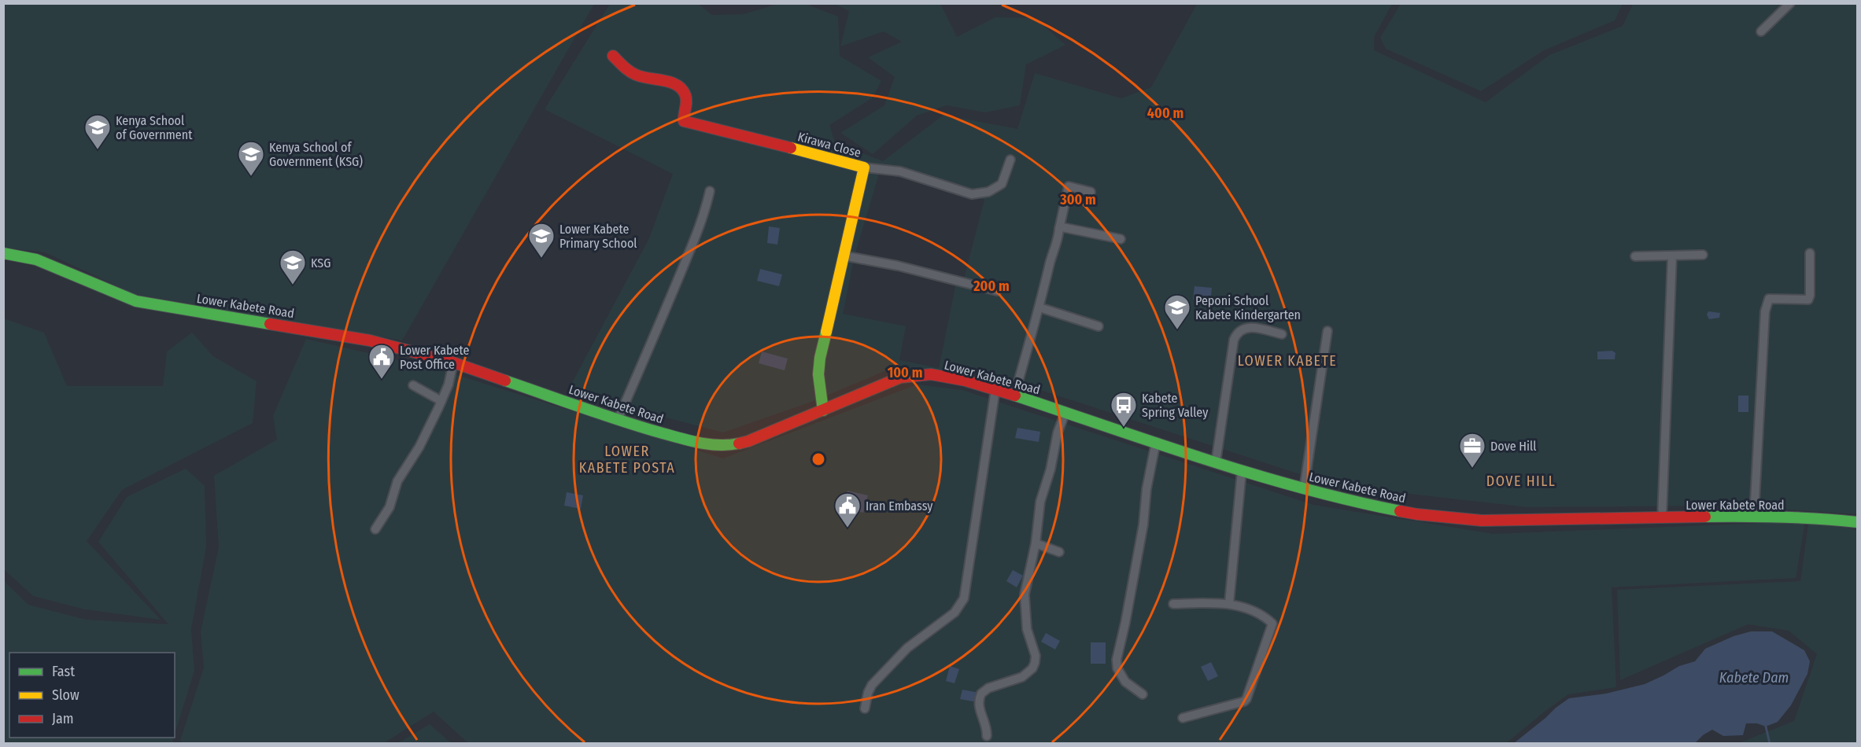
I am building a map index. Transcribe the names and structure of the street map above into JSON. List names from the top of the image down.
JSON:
{
  "streets": {
    "main road": ["Kirawa Close", "Lower Kabete Road"]
  },
  "crossings": [
    ["Kirawa Close", "Lower Kabete Road"]
  ],
  "districts": ["LOWER KABETE", "LOWER KABETE POSTA", "DOVE HILL"],
  "water": ["Kabete Dam"],
  "places": {
    "school or university": [
      "Kenya School of Government",
      "Kenya School of Government (KSG)",
      "Lower Kabete Primary School",
      "KSG",
      "Peponi School Kabete Kindergarten"
    ],
    "public building": ["Lower Kabete Post Office", "Iran Embassy"],
    "bus stop": ["Kabete Spring Valley"],
    "office": ["Dove Hill"]
  },
  "legend": ["Fast", "Slow", "Jam"],
  "rings": [
    "400 m",
    "300 m",
    "200 m",
    "100 m"
  ]
}
